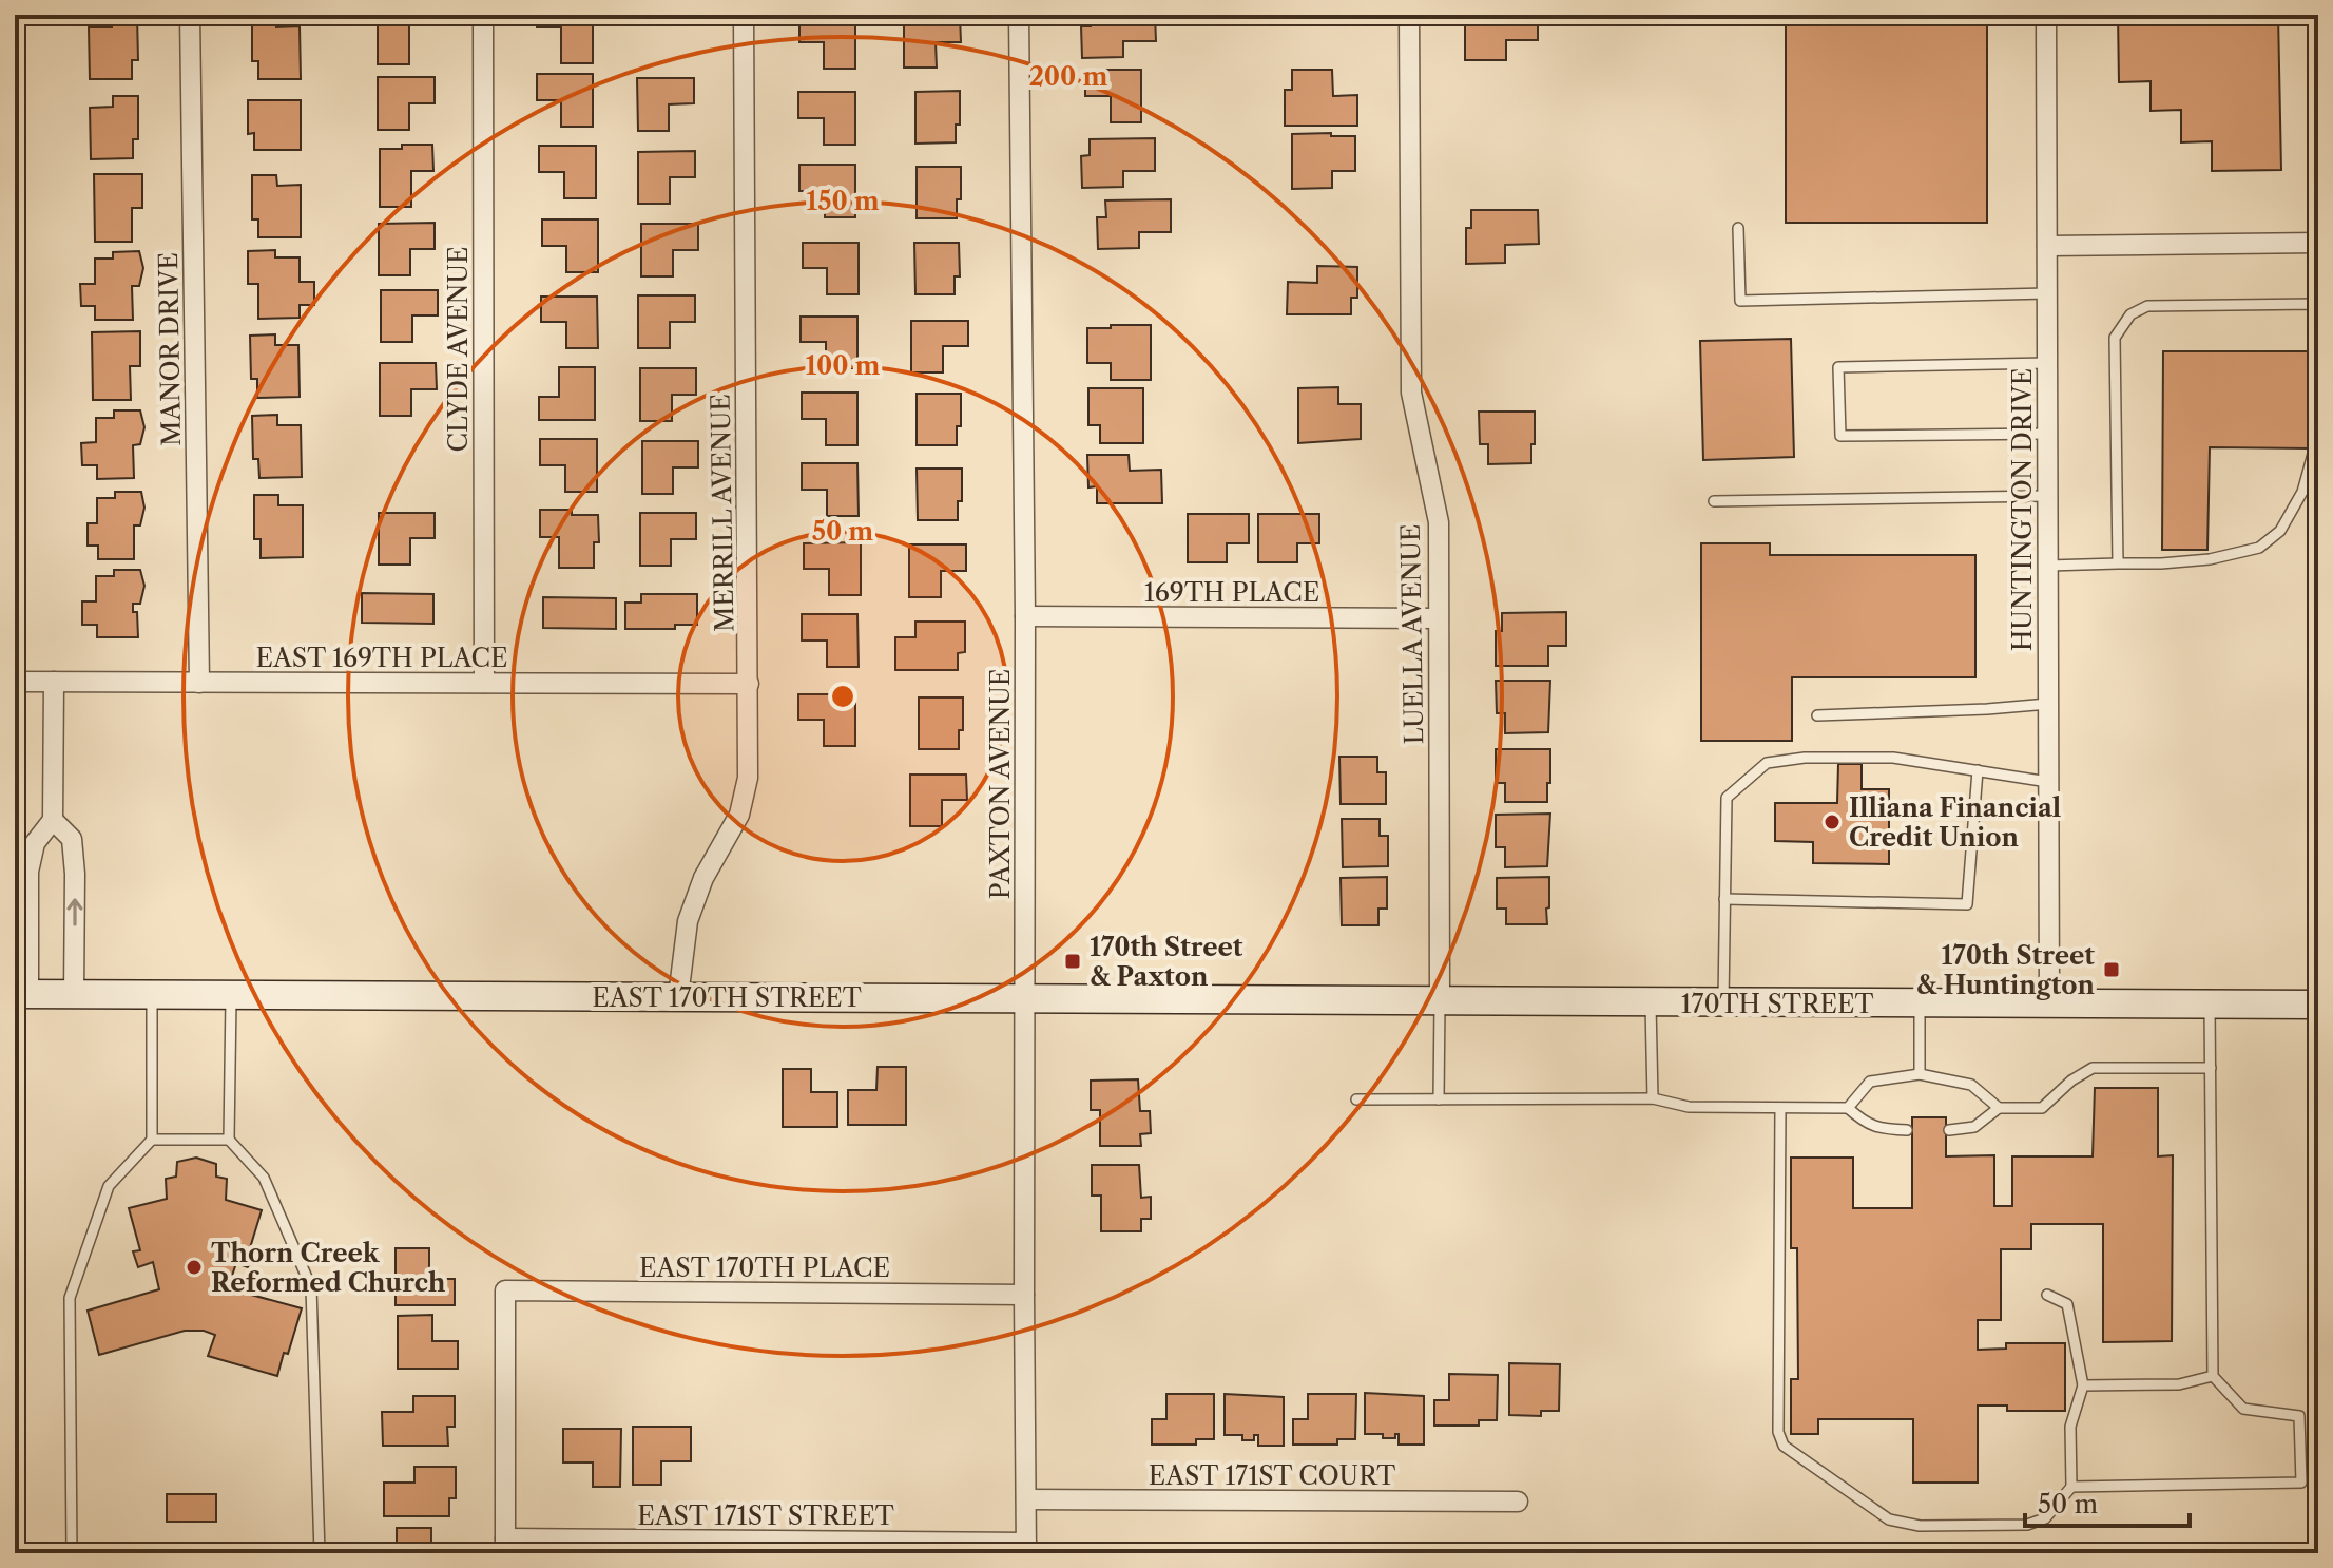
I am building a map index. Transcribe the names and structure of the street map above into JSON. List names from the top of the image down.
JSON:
{
  "streets": {
    "street": [
      "MANOR DRIVE",
      "CLYDE AVENUE",
      "HUNTINGTON DRIVE",
      "MERRILL AVENUE",
      "169TH PLACE",
      "LUELLA AVENUE",
      "EAST 169TH PLACE",
      "PAXTON AVENUE",
      "EAST 170TH STREET",
      "170TH STREET",
      "EAST 170TH PLACE",
      "EAST 171ST COURT",
      "EAST 171ST STREET"
    ]
  },
  "crossings": [
    ["MANOR DRIVE", "EAST 169TH PLACE"],
    ["CLYDE AVENUE", "EAST 169TH PLACE"],
    ["HUNTINGTON DRIVE", "170TH STREET"],
    ["MERRILL AVENUE", "EAST 169TH PLACE"],
    ["MERRILL AVENUE", "EAST 170TH STREET"],
    ["169TH PLACE", "LUELLA AVENUE"],
    ["169TH PLACE", "PAXTON AVENUE"],
    ["LUELLA AVENUE", "EAST 170TH STREET"],
    ["LUELLA AVENUE", "170TH STREET"],
    ["PAXTON AVENUE", "EAST 170TH STREET"],
    ["PAXTON AVENUE", "EAST 170TH PLACE"],
    ["PAXTON AVENUE", "EAST 171ST COURT"],
    ["PAXTON AVENUE", "EAST 171ST STREET"],
    ["EAST 170TH STREET", "170TH STREET"],
    ["EAST 170TH PLACE", "EAST 171ST STREET"]
  ],
  "places": {
    "other": ["Illiana Financial Credit Union", "Thorn Creek Reformed Church"],
    "transit": ["170th Street & Paxton", "170th Street & Huntington"]
  },
  "scale_bar": "50 m",
  "rings": [
    "200 m",
    "150 m",
    "100 m",
    "50 m"
  ]
}
